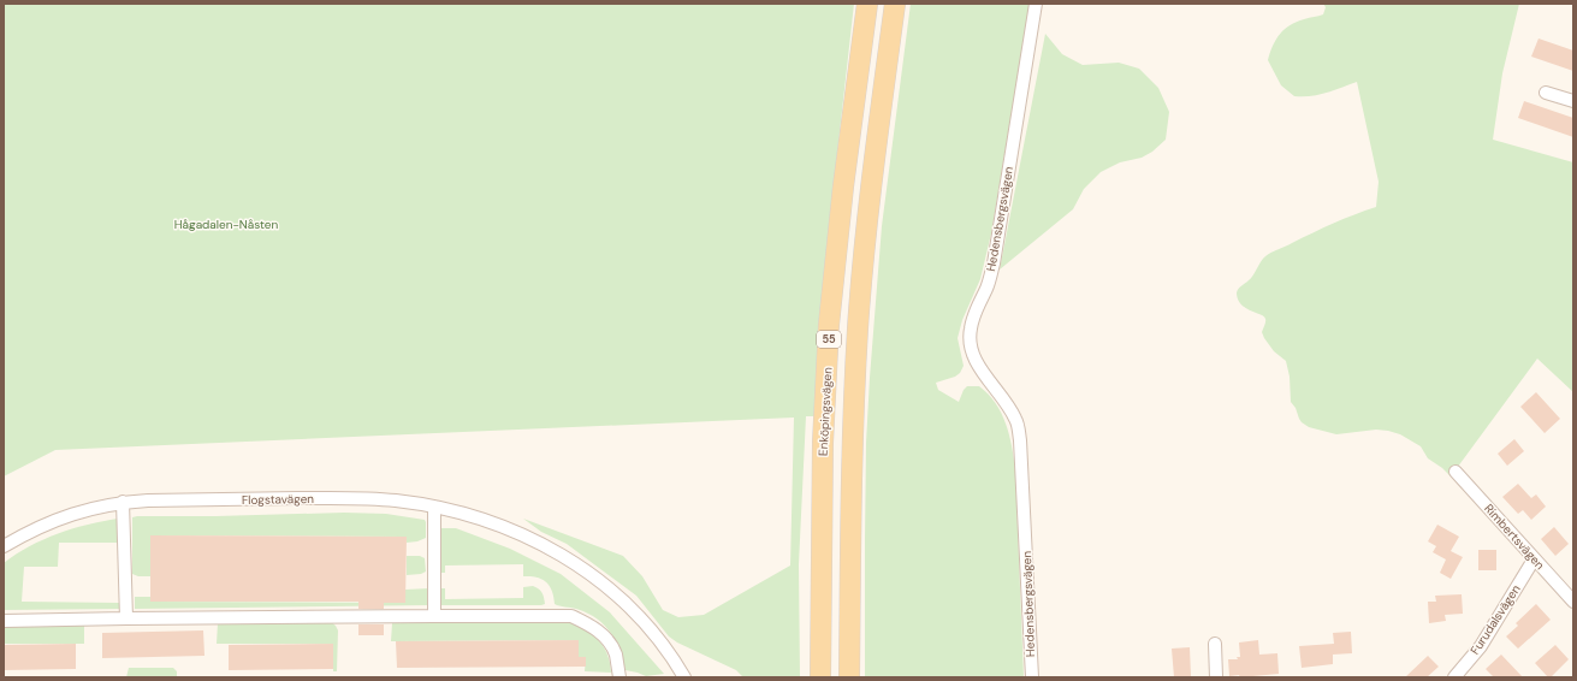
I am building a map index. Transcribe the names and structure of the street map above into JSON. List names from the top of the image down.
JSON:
{
  "streets": {
    "main road": ["55", "Enköpingsvägen"],
    "street": [
      "Hedensbergsvägen",
      "Flogstavägen",
      "Rimbertsvägen",
      "Furudalsvägen"
    ]
  },
  "crossings": [
    ["Rimbertsvägen", "Furudalsvägen"]
  ],
  "parks": ["Hågadalen-Nåsten"]
}
